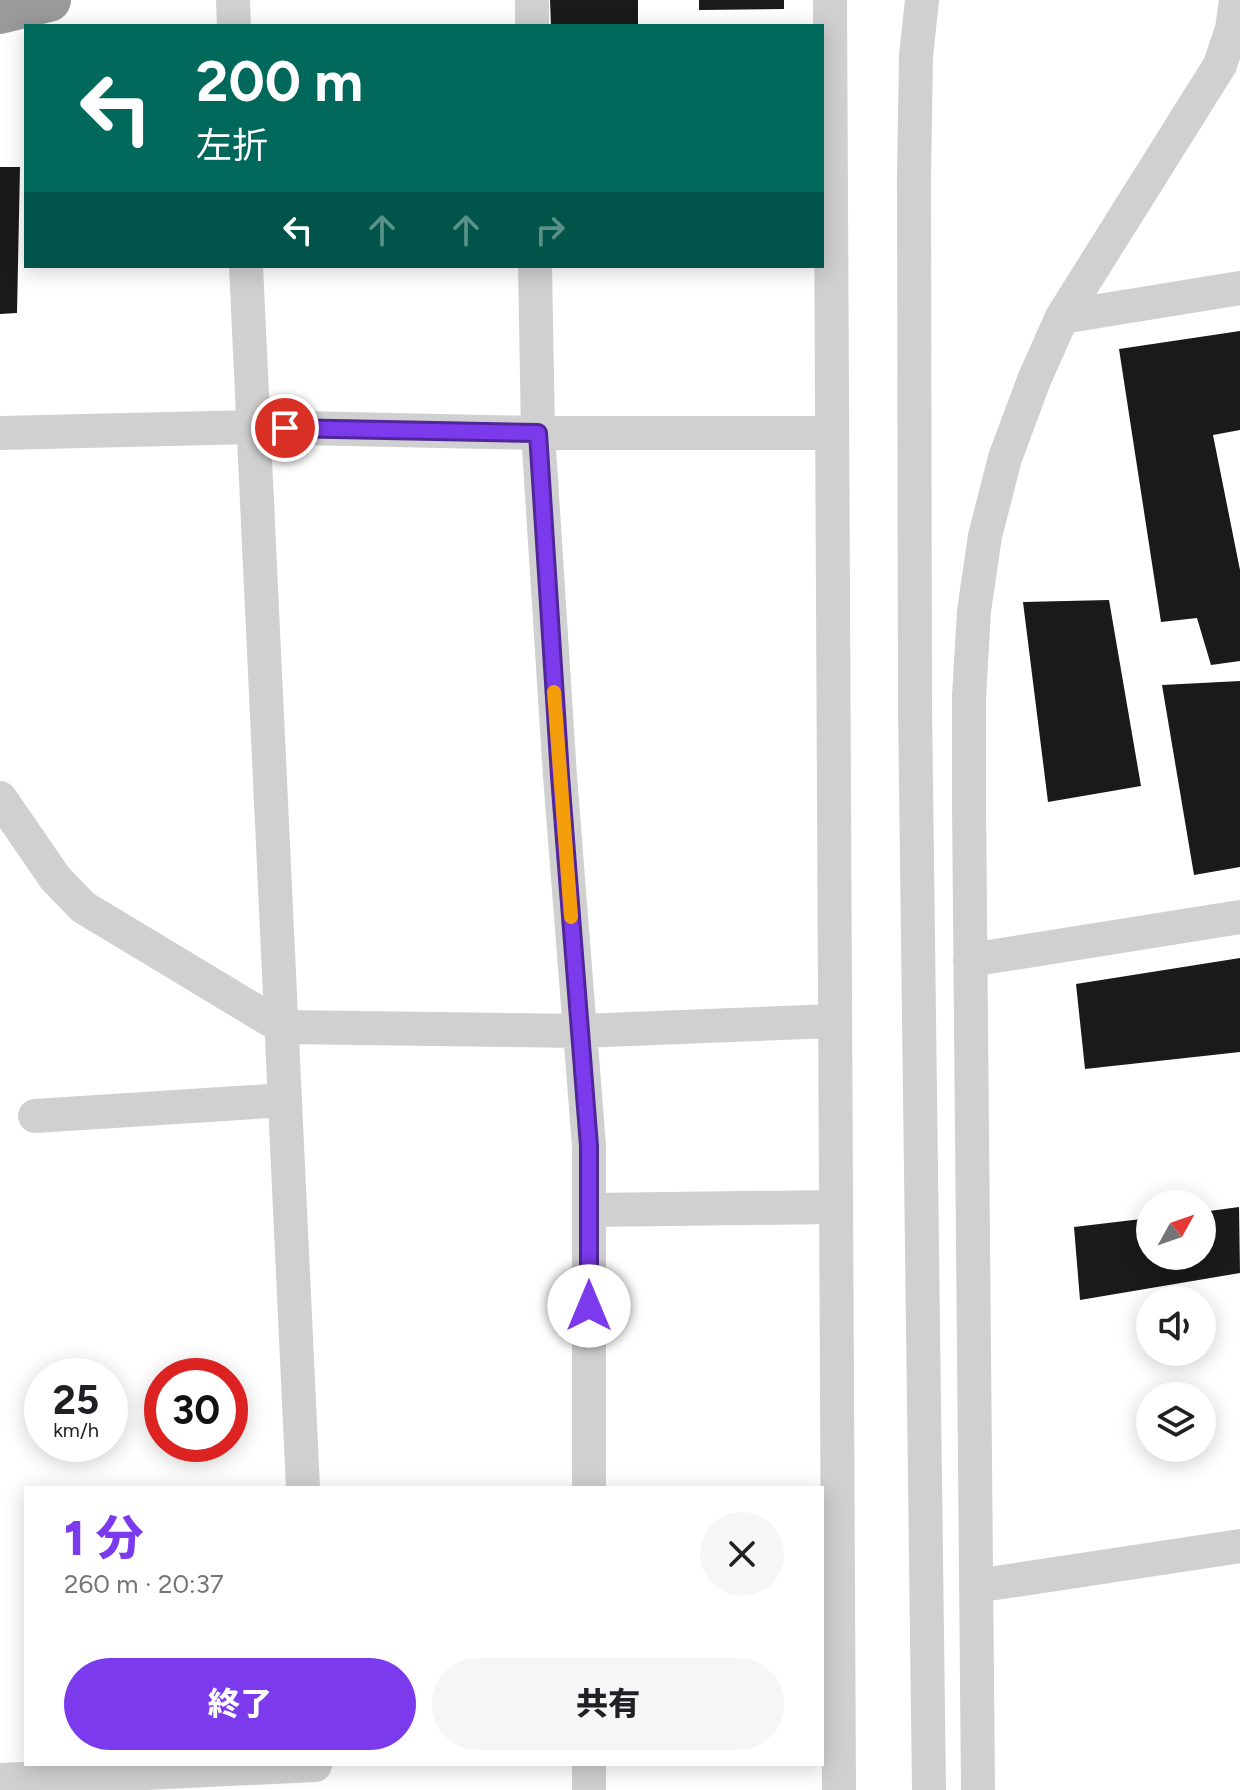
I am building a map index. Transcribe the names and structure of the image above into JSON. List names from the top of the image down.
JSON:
{
  "north": "top right",
  "page": {
    "turn": ["200 m", "左折"],
    "speed": "25 km/h",
    "limit": "30",
    "heading": ["1 分", "260 m · 20:37"],
    "buttons": ["終了", "共有"]
  }
}
